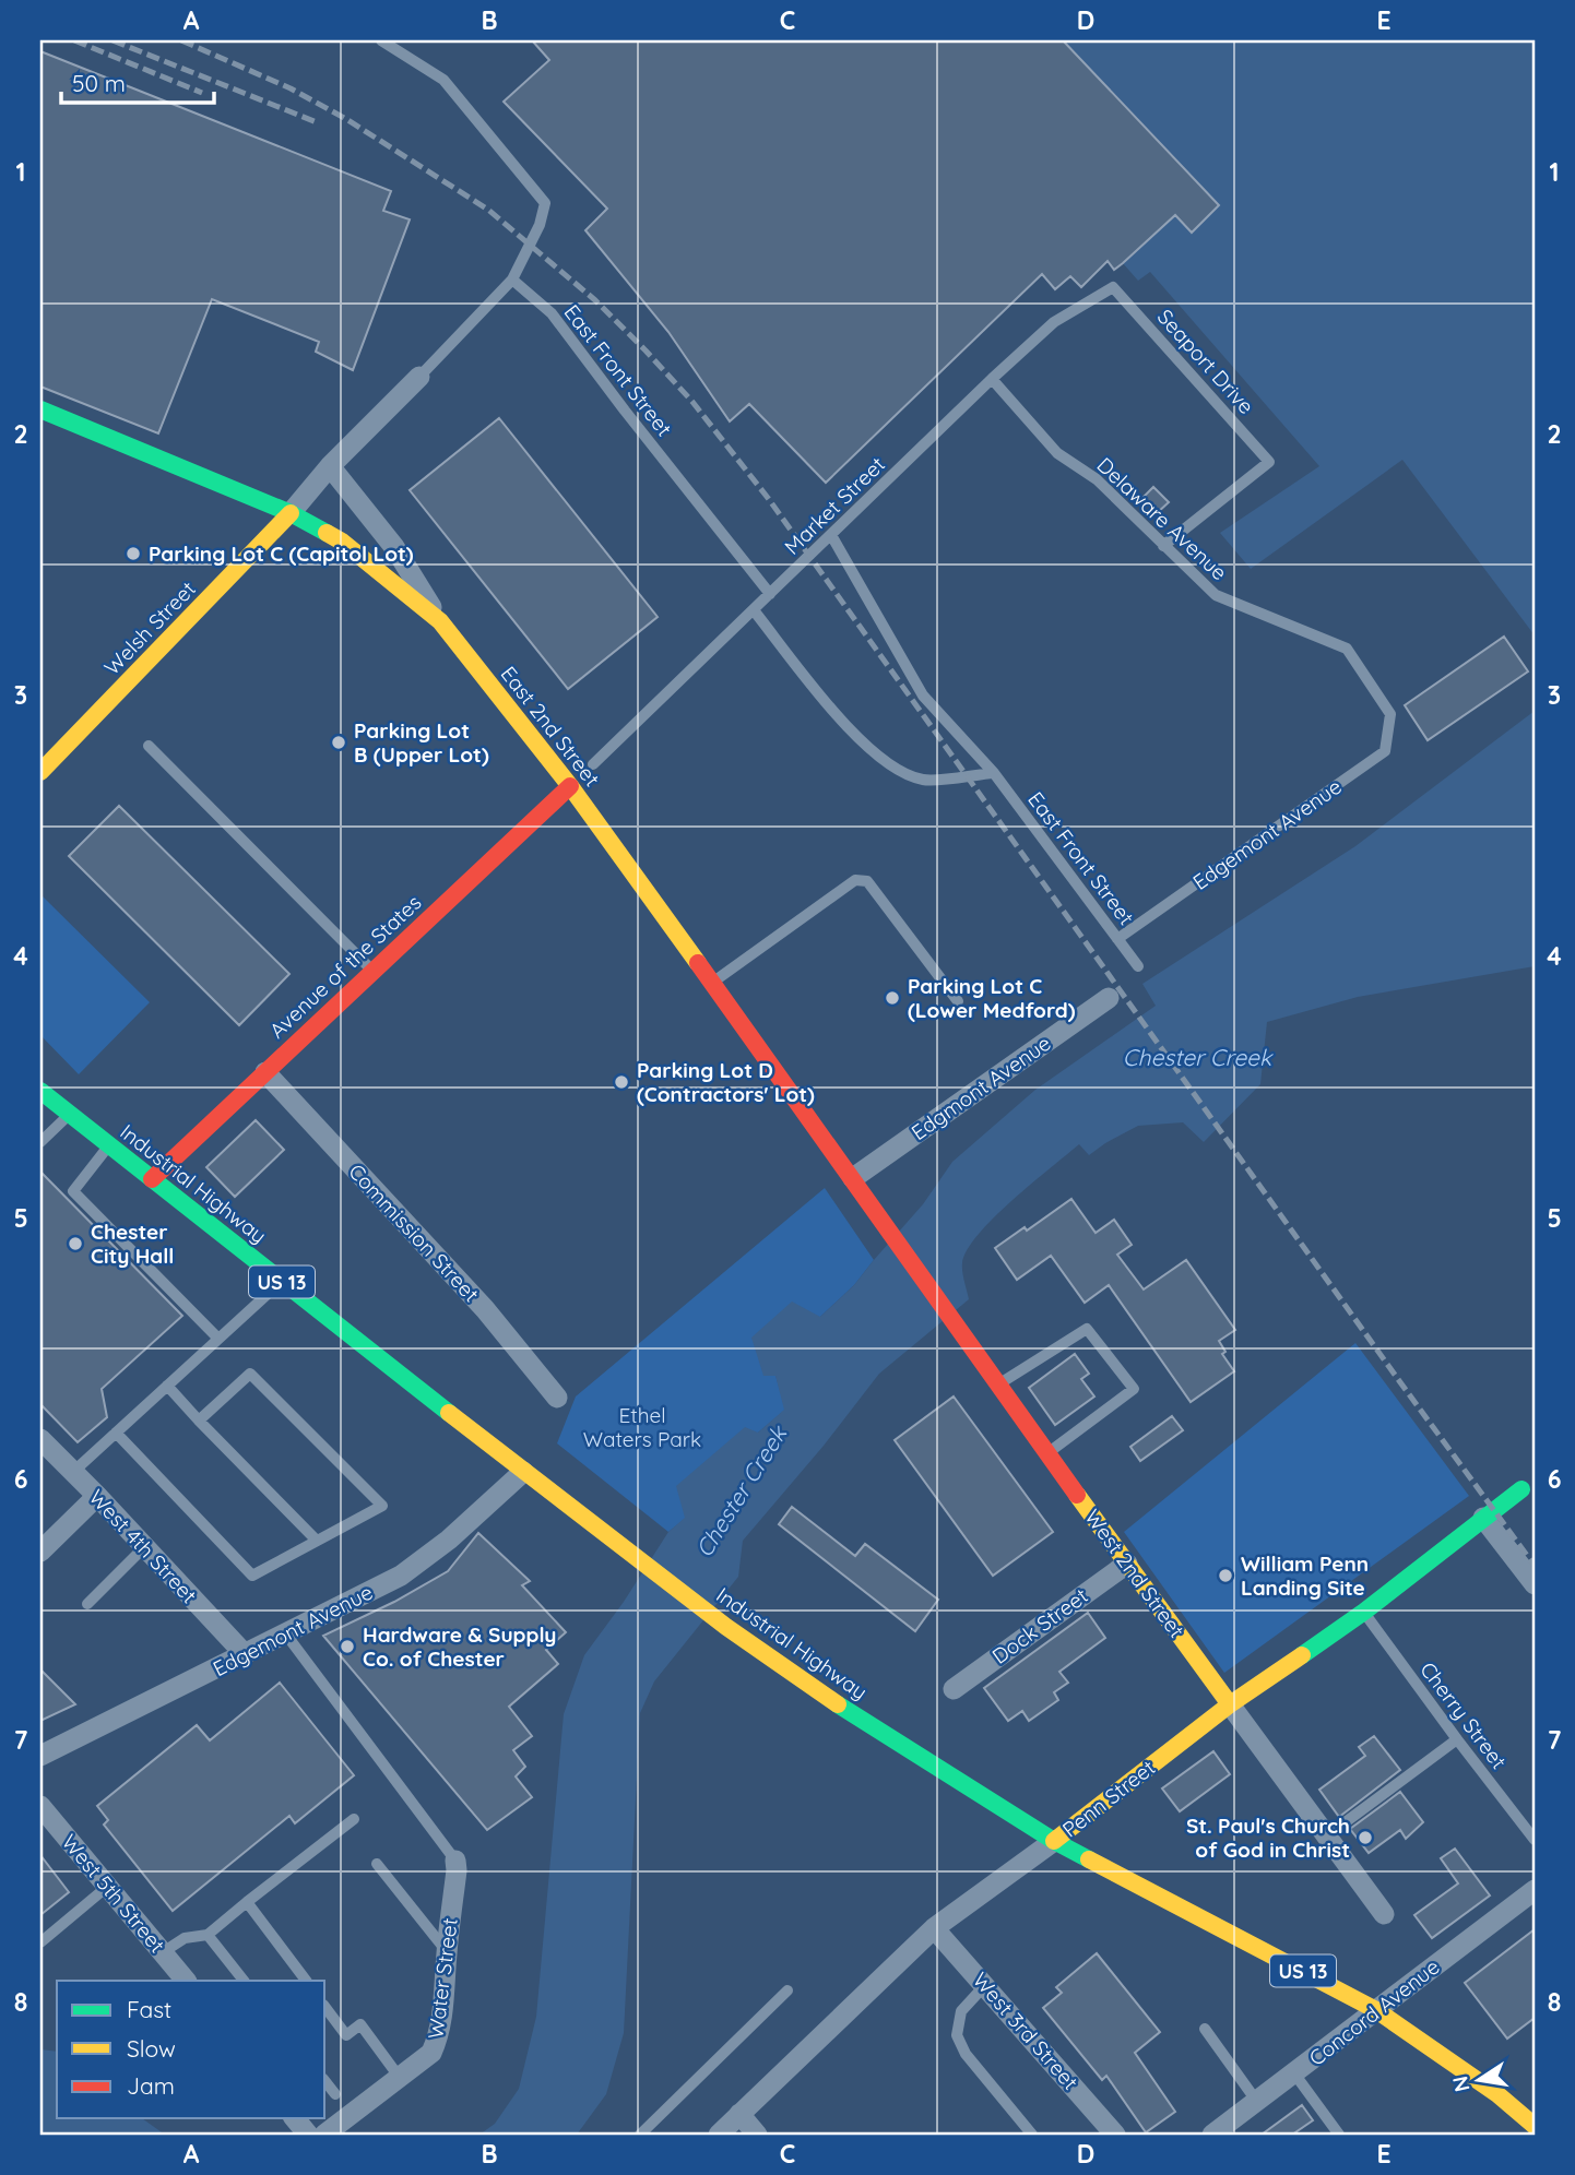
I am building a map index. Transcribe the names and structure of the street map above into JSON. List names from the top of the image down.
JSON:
{
  "streets": {
    "street": [
      "Welsh Street",
      "East 2nd Street",
      "Edgemont Avenue",
      "Avenue of the States",
      "Edgmont Avenue",
      "Industrial Highway",
      "Commission Street",
      "US 13",
      "West 4th Street",
      "West 2nd Street",
      "Dock Street",
      "Penn Street",
      "West 5th Street",
      "Water Street",
      "Concord Avenue",
      "West 3rd Street"
    ],
    "lane": [
      "Seaport Drive",
      "East Front Street",
      "Market Street",
      "Delaware Avenue",
      "Cherry Street"
    ]
  },
  "crossings": [
    ["Seaport Drive", "Market Street"],
    ["Seaport Drive", "Delaware Avenue"],
    ["East Front Street", "Market Street"],
    ["East Front Street", "Edgemont Avenue"],
    ["Market Street", "Delaware Avenue"],
    ["Delaware Avenue", "Edgemont Avenue"],
    ["Welsh Street", "East 2nd Street"],
    ["East 2nd Street", "Avenue of the States"],
    ["East 2nd Street", "Edgmont Avenue"],
    ["East 2nd Street", "West 2nd Street"],
    ["Edgemont Avenue", "Industrial Highway"],
    ["Edgemont Avenue", "West 4th Street"],
    ["Avenue of the States", "Industrial Highway"],
    ["Avenue of the States", "Commission Street"],
    ["Industrial Highway", "Penn Street"],
    ["Industrial Highway", "Concord Avenue"],
    ["West 2nd Street", "Dock Street"],
    ["West 2nd Street", "Penn Street"],
    ["Cherry Street", "Penn Street"],
    ["Penn Street", "West 3rd Street"]
  ],
  "water": ["Chester Creek"],
  "parks": ["Ethel Waters Park"],
  "places": [
    "Parking Lot C (Capitol Lot)",
    "Parking Lot B (Upper Lot)",
    "Parking Lot C (Lower Medford)",
    "Parking Lot D (Contractors' Lot)",
    "Chester City Hall",
    "William Penn Landing Site",
    "Hardware & Supply Co. of Chester",
    "St. Paul's Church of God in Christ"
  ],
  "legend": ["Fast", "Slow", "Jam"],
  "scale_bar": "50 m",
  "north": "left",
  "grid": {
    "columns": [
      "A",
      "B",
      "C",
      "D",
      "E"
    ],
    "rows": [
      "1",
      "2",
      "3",
      "4",
      "5",
      "6",
      "7",
      "8"
    ]
  }
}
